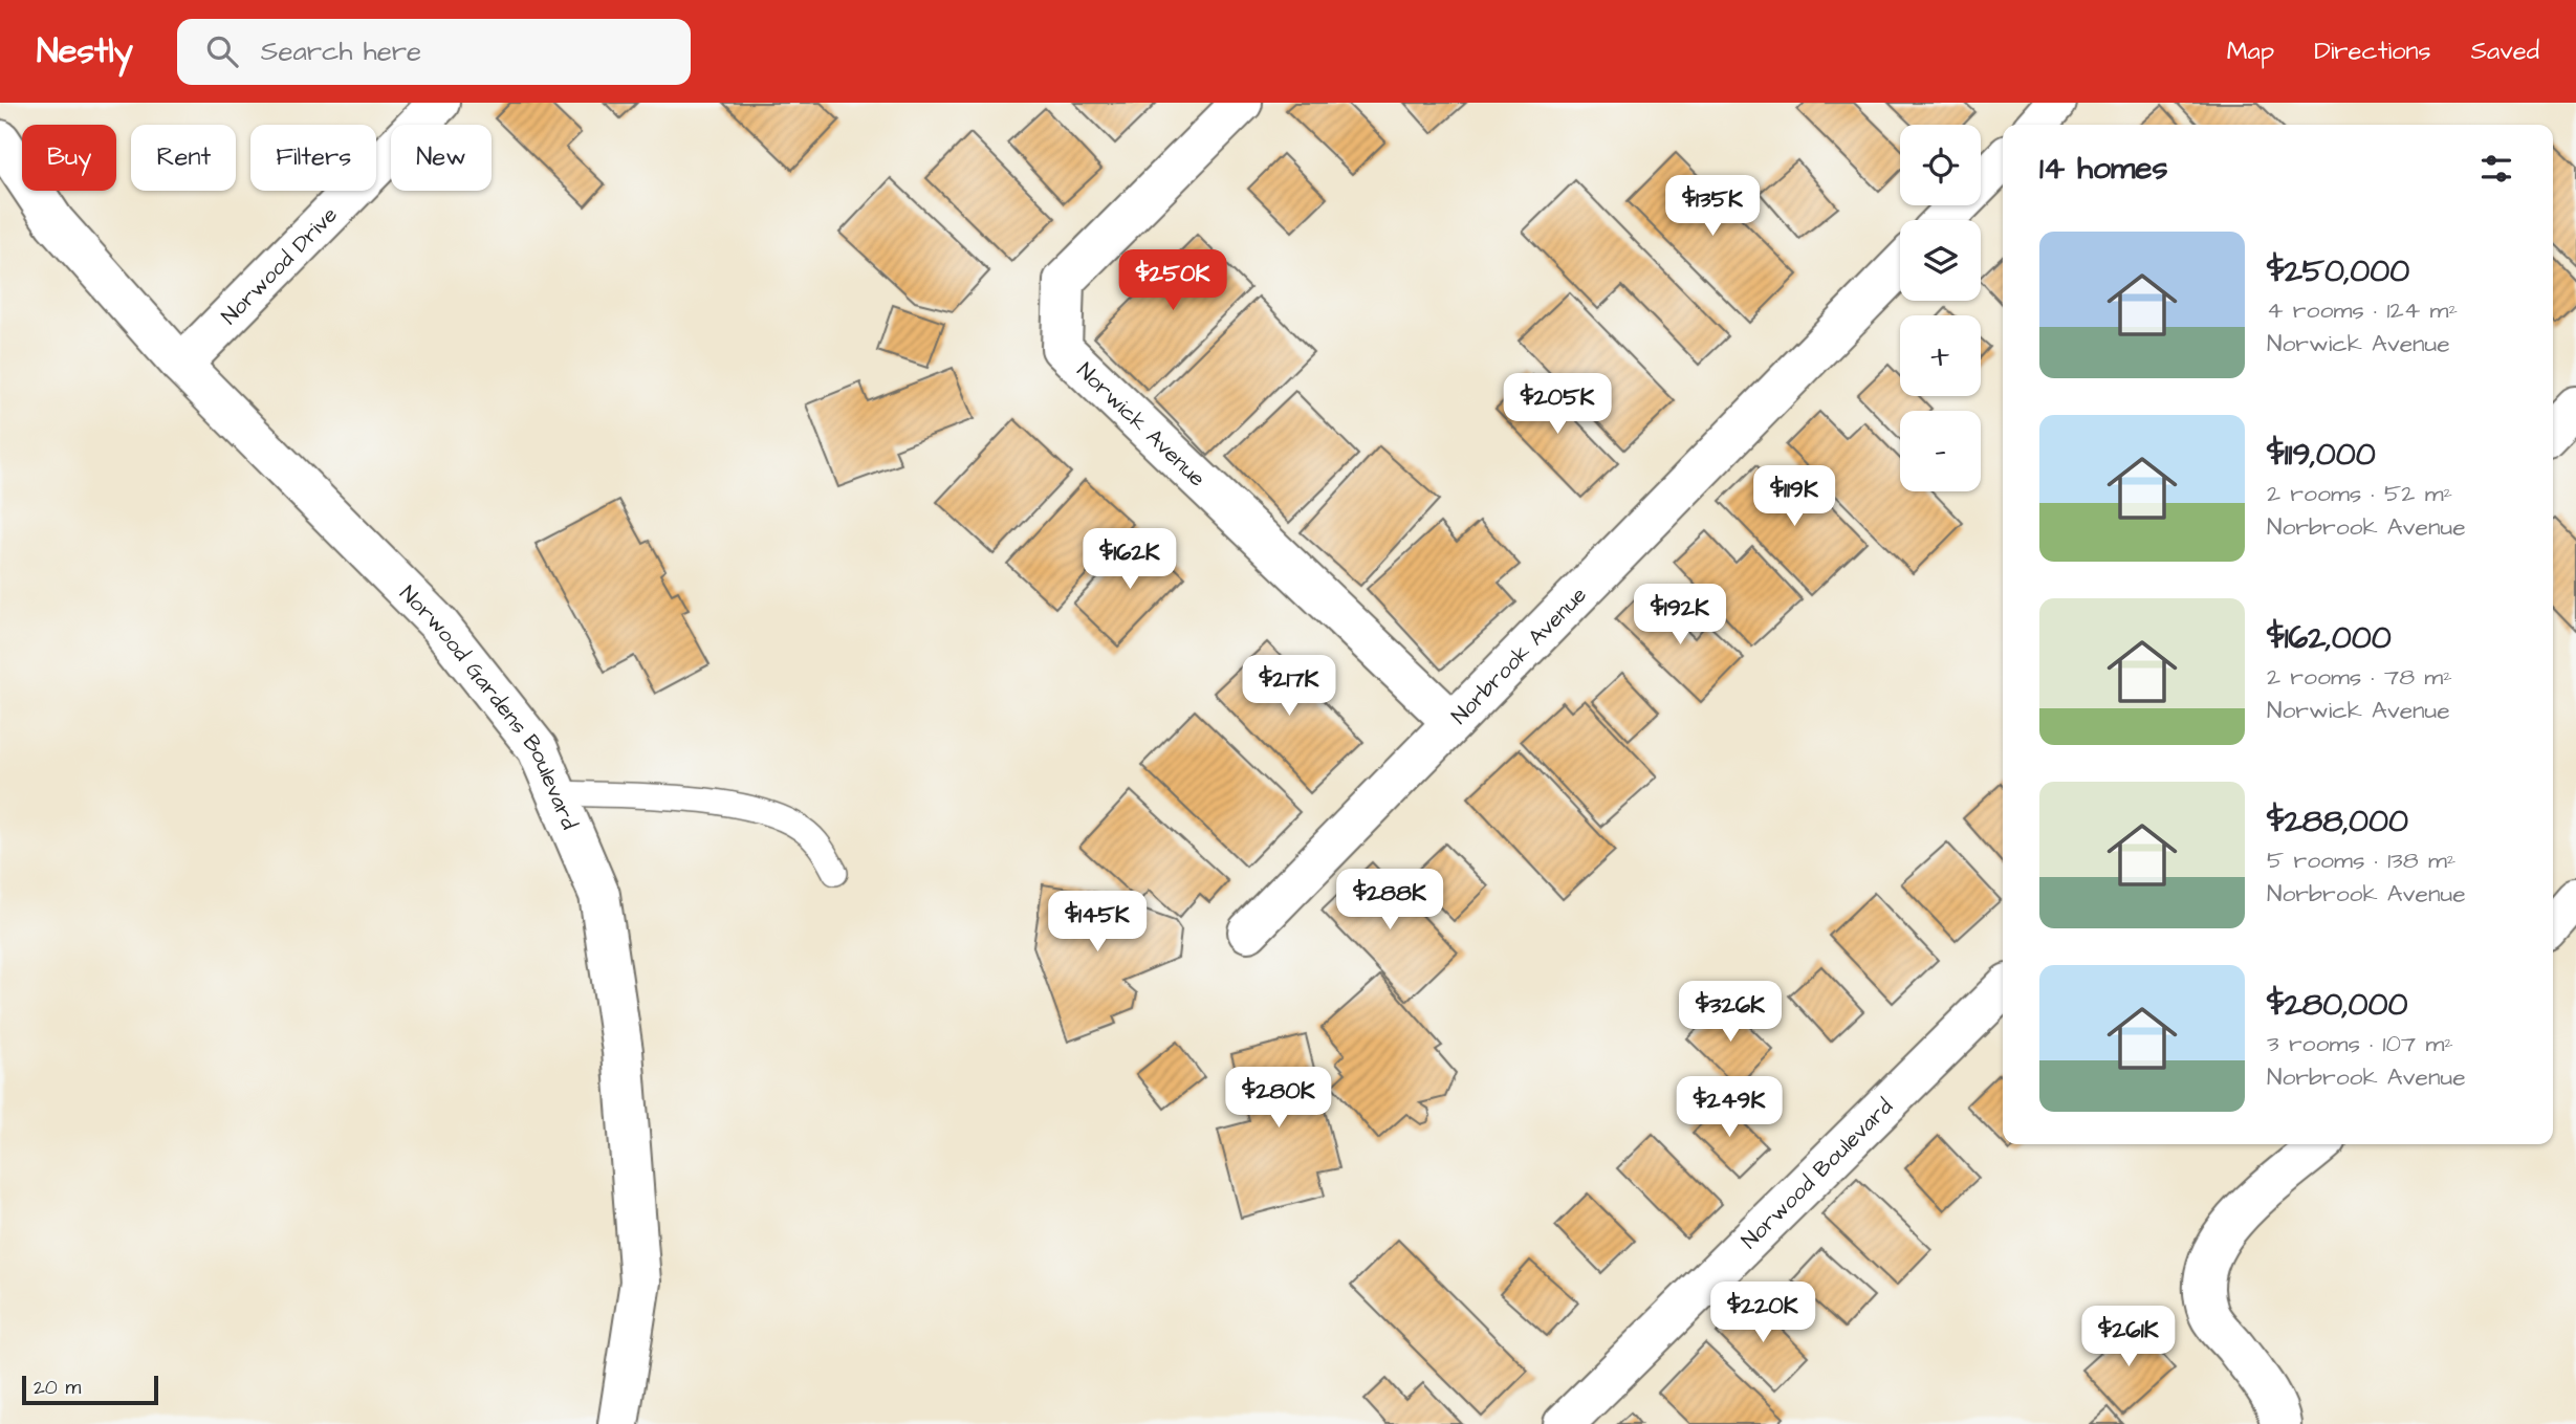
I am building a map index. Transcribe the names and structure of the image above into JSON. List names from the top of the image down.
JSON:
{
  "streets": {
    "street": [
      "Norwood Drive",
      "Norwick Avenue",
      "Norbrook Avenue",
      "Norwood Gardens Boulevard",
      "Norwood Boulevard"
    ]
  },
  "crossings": [
    ["Norwood Drive", "Norwood Gardens Boulevard"],
    ["Norwick Avenue", "Norbrook Avenue"]
  ],
  "scale_bar": "20 m",
  "page": {
    "header": "Nestly",
    "search": "Search here",
    "nav": ["Map", "Directions", "Saved"],
    "map_buttons": ["+", "−"],
    "chip": [
      "Buy",
      "Rent",
      "Filters",
      "New"
    ],
    "heading": "14 homes",
    "price": [
      "$135K",
      "$250K",
      "$205K",
      "$119K",
      "$162K",
      "$192K",
      "$217K",
      "$288K",
      "$145K",
      "$326K",
      "$280K",
      "$249K",
      "$220K",
      "$261K"
    ],
    "list": [
      {
        "name": "$250,000",
        "note": "4 rooms · 124 m² · Norwick Avenue"
      },
      {
        "name": "$119,000",
        "note": "2 rooms · 52 m² · Norbrook Avenue"
      },
      {
        "name": "$162,000",
        "note": "2 rooms · 78 m² · Norwick Avenue"
      },
      {
        "name": "$288,000",
        "note": "5 rooms · 138 m² · Norbrook Avenue"
      },
      {
        "name": "$280,000",
        "note": "3 rooms · 107 m² · Norbrook Avenue"
      }
    ],
    "scale": "20 m"
  }
}
